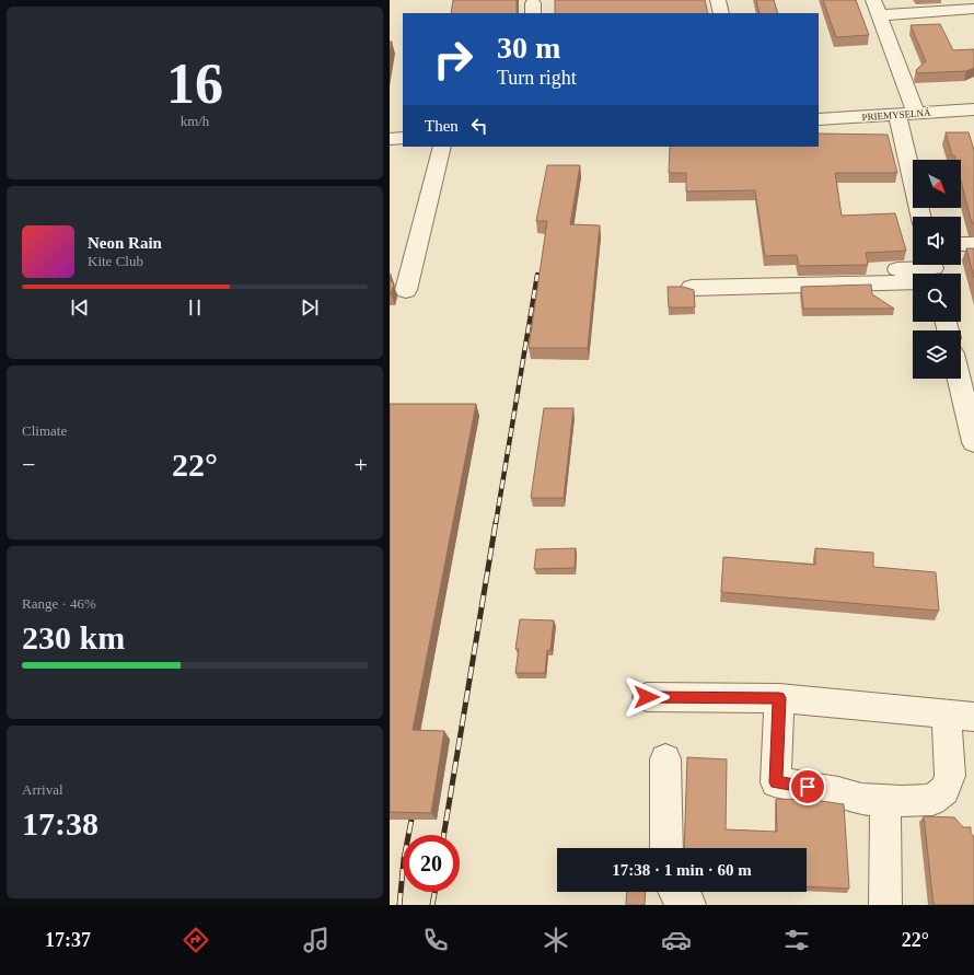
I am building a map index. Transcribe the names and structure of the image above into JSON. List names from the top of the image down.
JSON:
{
  "streets": {
    "street": ["PRIEMYSELNÁ"]
  },
  "north": "bottom right",
  "page": {
    "tile": [
      ["16", "km/h"],
      "Climate",
      ["Range · 46%", "230 km"],
      ["Arrival", "17:38"]
    ],
    "turn": ["30 m", "Turn right"],
    "then": "Then",
    "song": ["Neon Rain", "Kite Club"],
    "heat": ["−", "22°", "+"],
    "limit": "20",
    "trip": "17:38 · 1 min · 60 m",
    "tabs": ["17:37", "22°"]
  }
}
